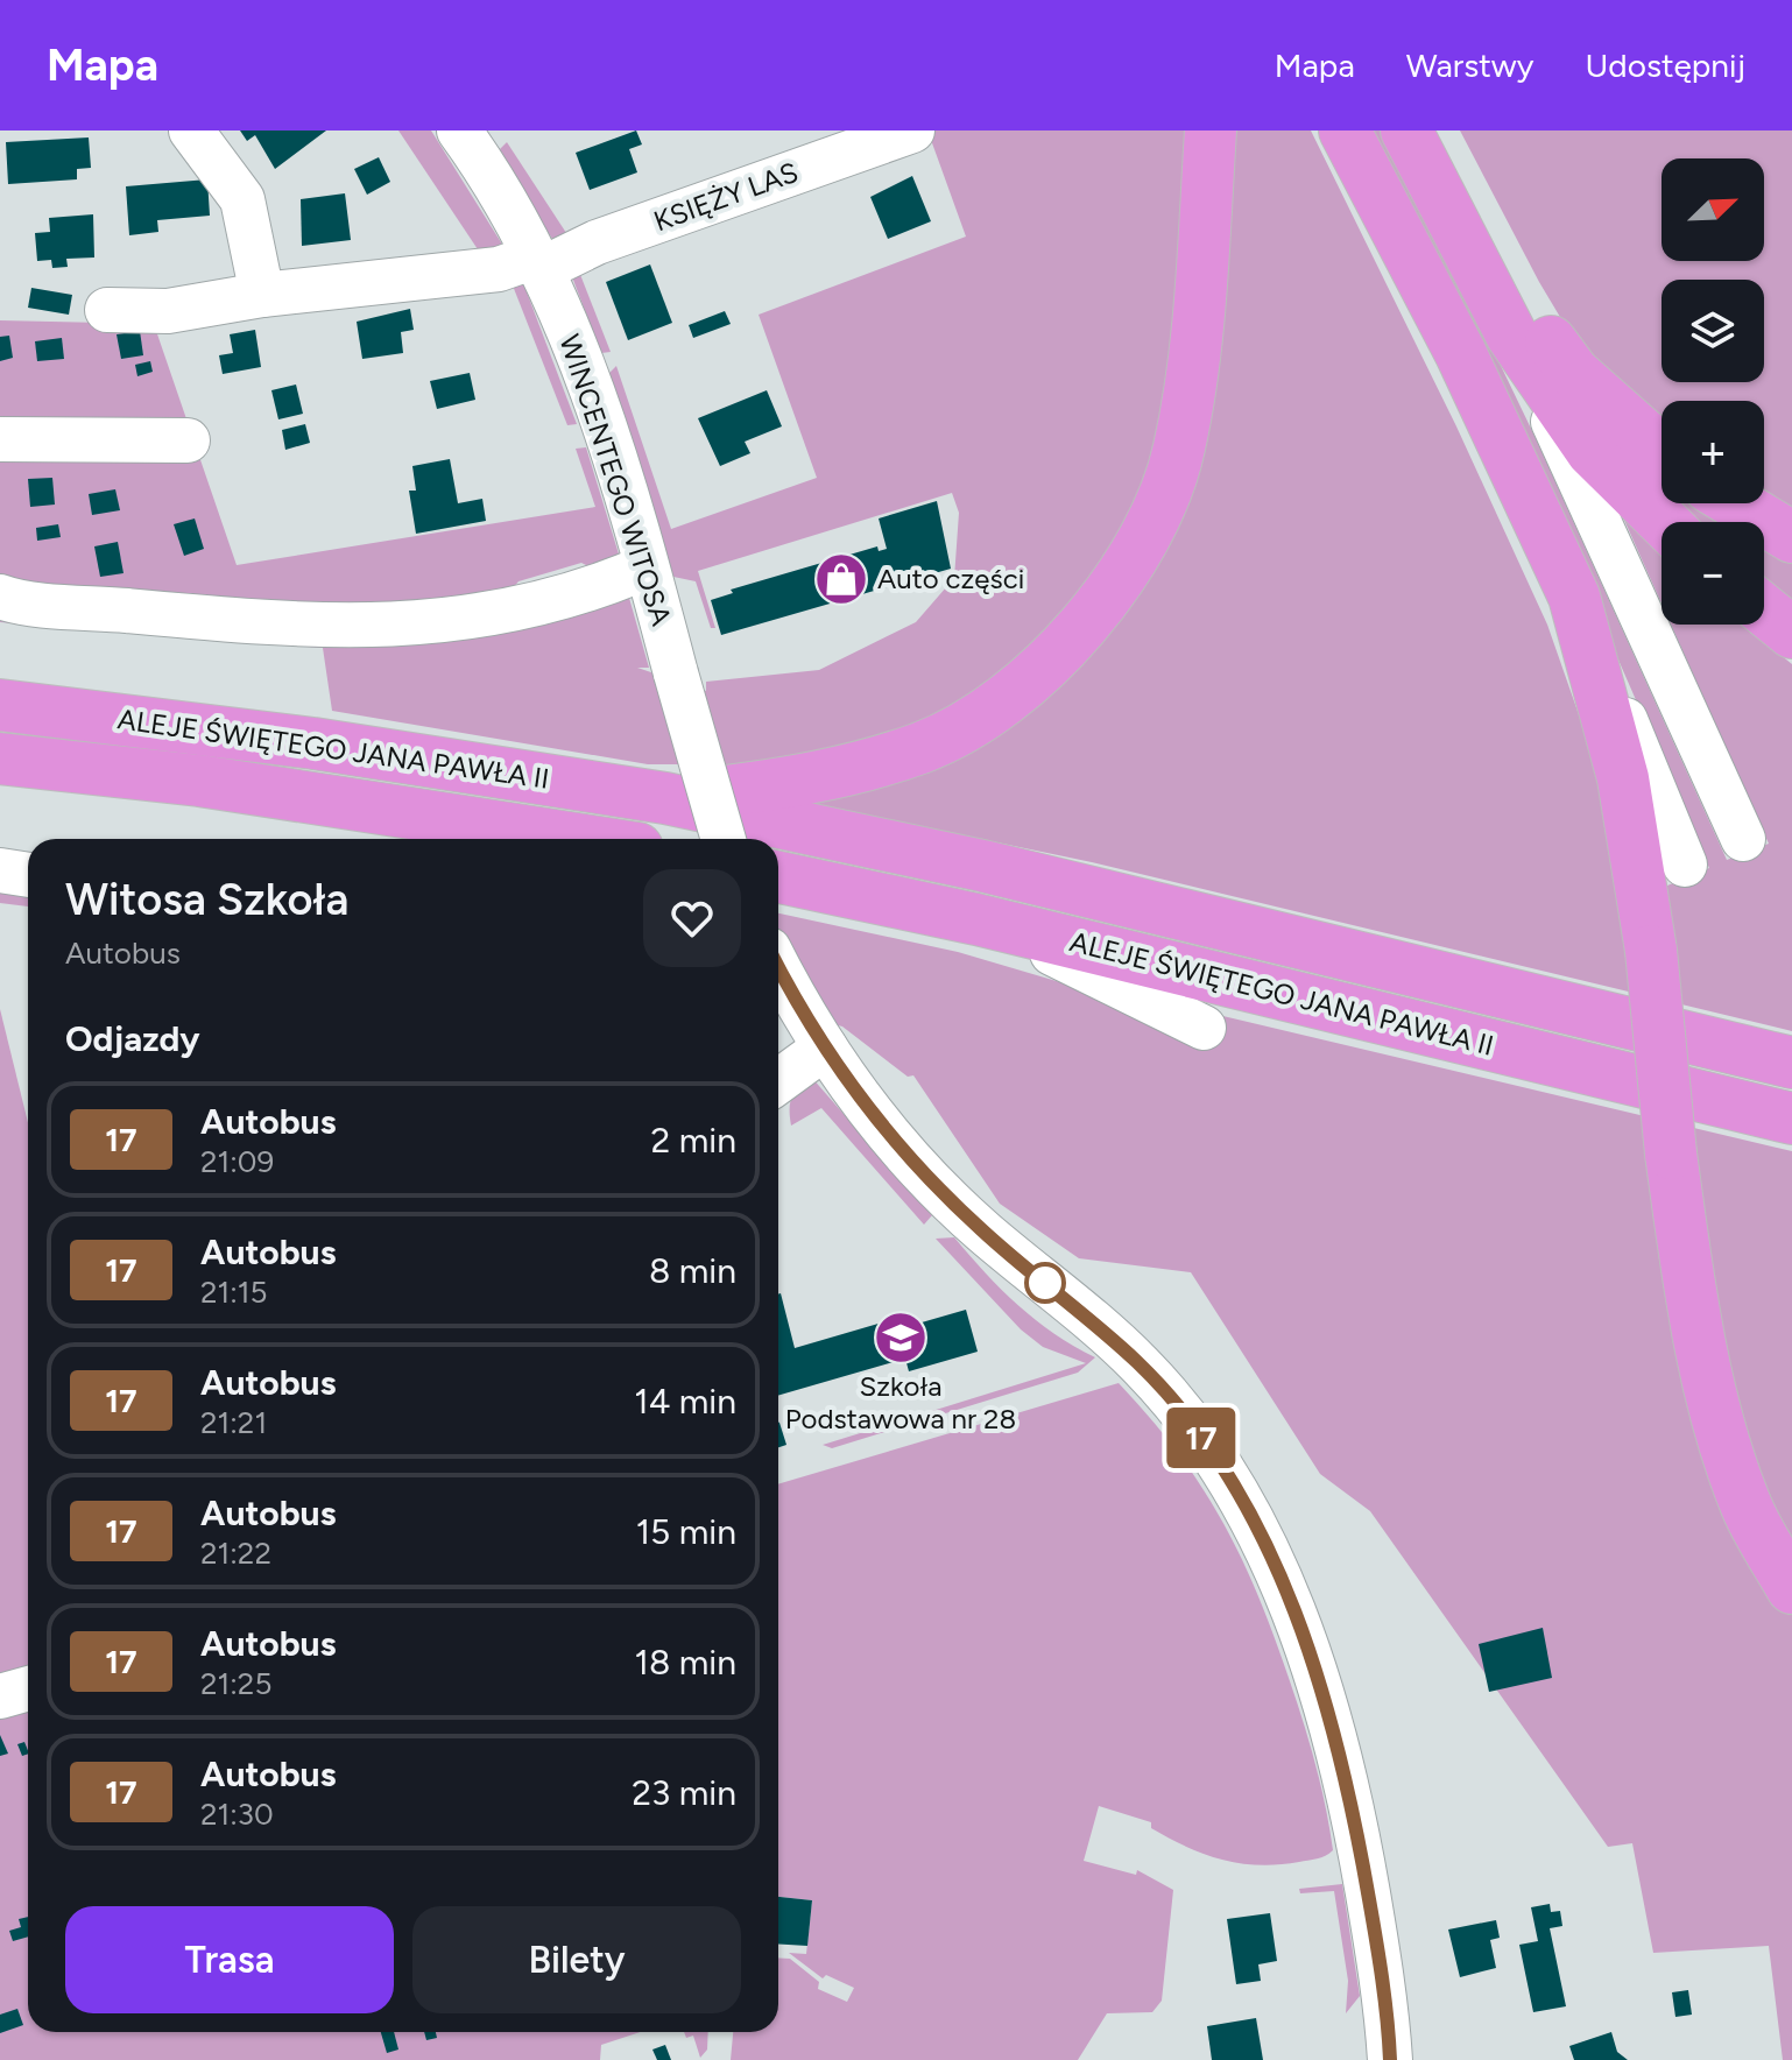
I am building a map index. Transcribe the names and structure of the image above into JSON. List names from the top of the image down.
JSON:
{
  "streets": {
    "highway": ["ALEJE ŚWIĘTEGO JANA PAWŁA II"],
    "street": ["KSIĘŻY LAS", "WINCENTEGO WITOSA"]
  },
  "crossings": [
    ["KSIĘŻY LAS", "WINCENTEGO WITOSA"]
  ],
  "places": {
    "shop": ["Auto części"],
    "school or university": ["Szkoła Podstawowa nr 28"]
  },
  "lines": ["bus line 17"],
  "north": "top right",
  "page": {
    "header": "Mapa",
    "nav": ["Mapa", "Warstwy", "Udostępnij"],
    "on_map": "17",
    "map_buttons": ["+", "−"],
    "heading": [
      ["Witosa Szkoła", "Autobus"],
      "Odjazdy"
    ],
    "list": [
      {
        "mark": "17",
        "name": "Autobus",
        "note": "21:09",
        "value": "2 min"
      },
      {
        "mark": "17",
        "name": "Autobus",
        "note": "21:15",
        "value": "8 min"
      },
      {
        "mark": "17",
        "name": "Autobus",
        "note": "21:21",
        "value": "14 min"
      },
      {
        "mark": "17",
        "name": "Autobus",
        "note": "21:22",
        "value": "15 min"
      },
      {
        "mark": "17",
        "name": "Autobus",
        "note": "21:25",
        "value": "18 min"
      },
      {
        "mark": "17",
        "name": "Autobus",
        "note": "21:30",
        "value": "23 min"
      }
    ],
    "buttons": ["Trasa", "Bilety"]
  }
}
